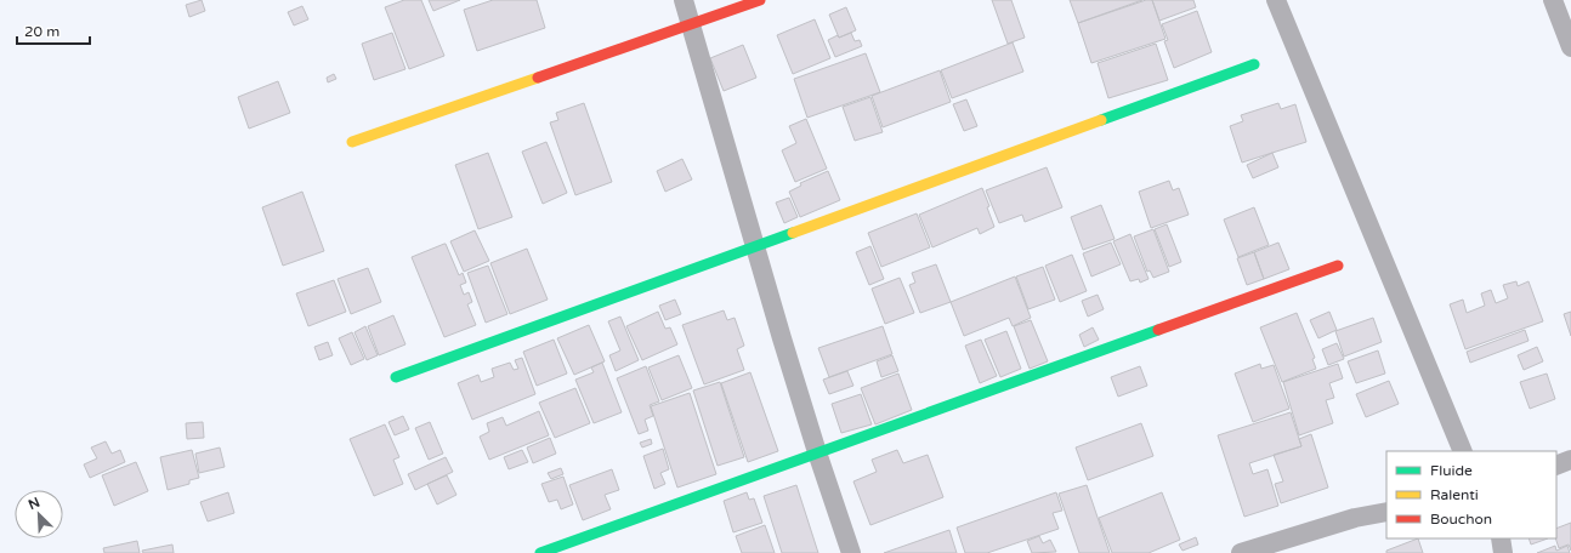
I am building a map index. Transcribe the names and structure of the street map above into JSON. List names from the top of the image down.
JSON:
{
  "legend": ["Fluide", "Ralenti", "Bouchon"],
  "scale_bar": "20 m",
  "north": "top left"
}
